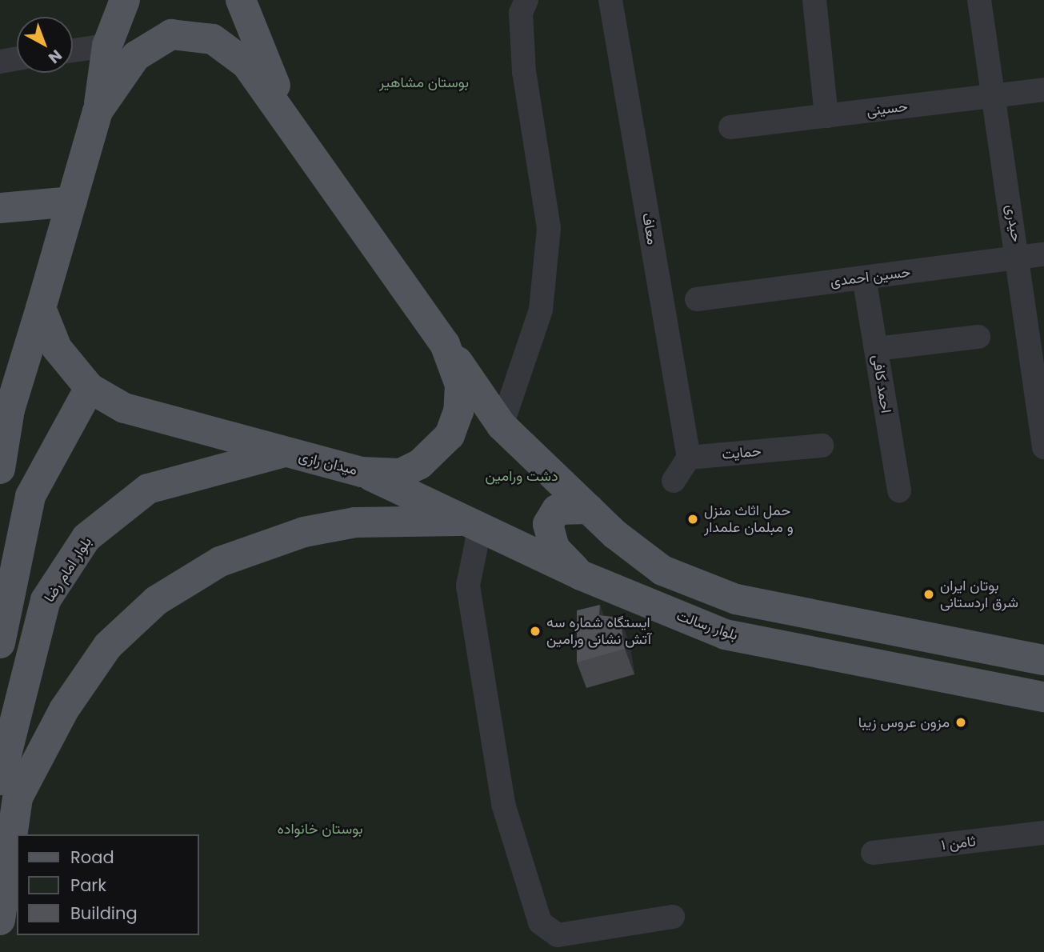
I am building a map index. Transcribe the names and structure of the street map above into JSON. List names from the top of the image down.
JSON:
{
  "streets": {
    "main road": ["میدان رازی", "بلوار امام رضا", "بلوار رسالت"],
    "street": [
      "حسینی",
      "حیدری",
      "معاف",
      "حسین احمدی",
      "احمد کافی",
      "حمایت",
      "ثامن ۱"
    ]
  },
  "crossings": [
    ["حسینی", "حیدری"],
    ["حیدری", "حسین احمدی"],
    ["معاف", "حمایت"],
    ["حسین احمدی", "احمد کافی"],
    ["میدان رازی", "بلوار امام رضا"],
    ["میدان رازی", "بلوار رسالت"]
  ],
  "parks": ["بوستان مشاهیر", "دشت ورامین", "بوستان خانواده"],
  "places": [
    "حمل اثاث منزل و مبلمان علمدار",
    "بوتان ایران شرق اردستانی",
    "ایستگاه شماره سه آتش نشانی ورامین",
    "مزون عروس زیبا"
  ],
  "legend": ["Road", "Park", "Building"],
  "north": "bottom right"
}
